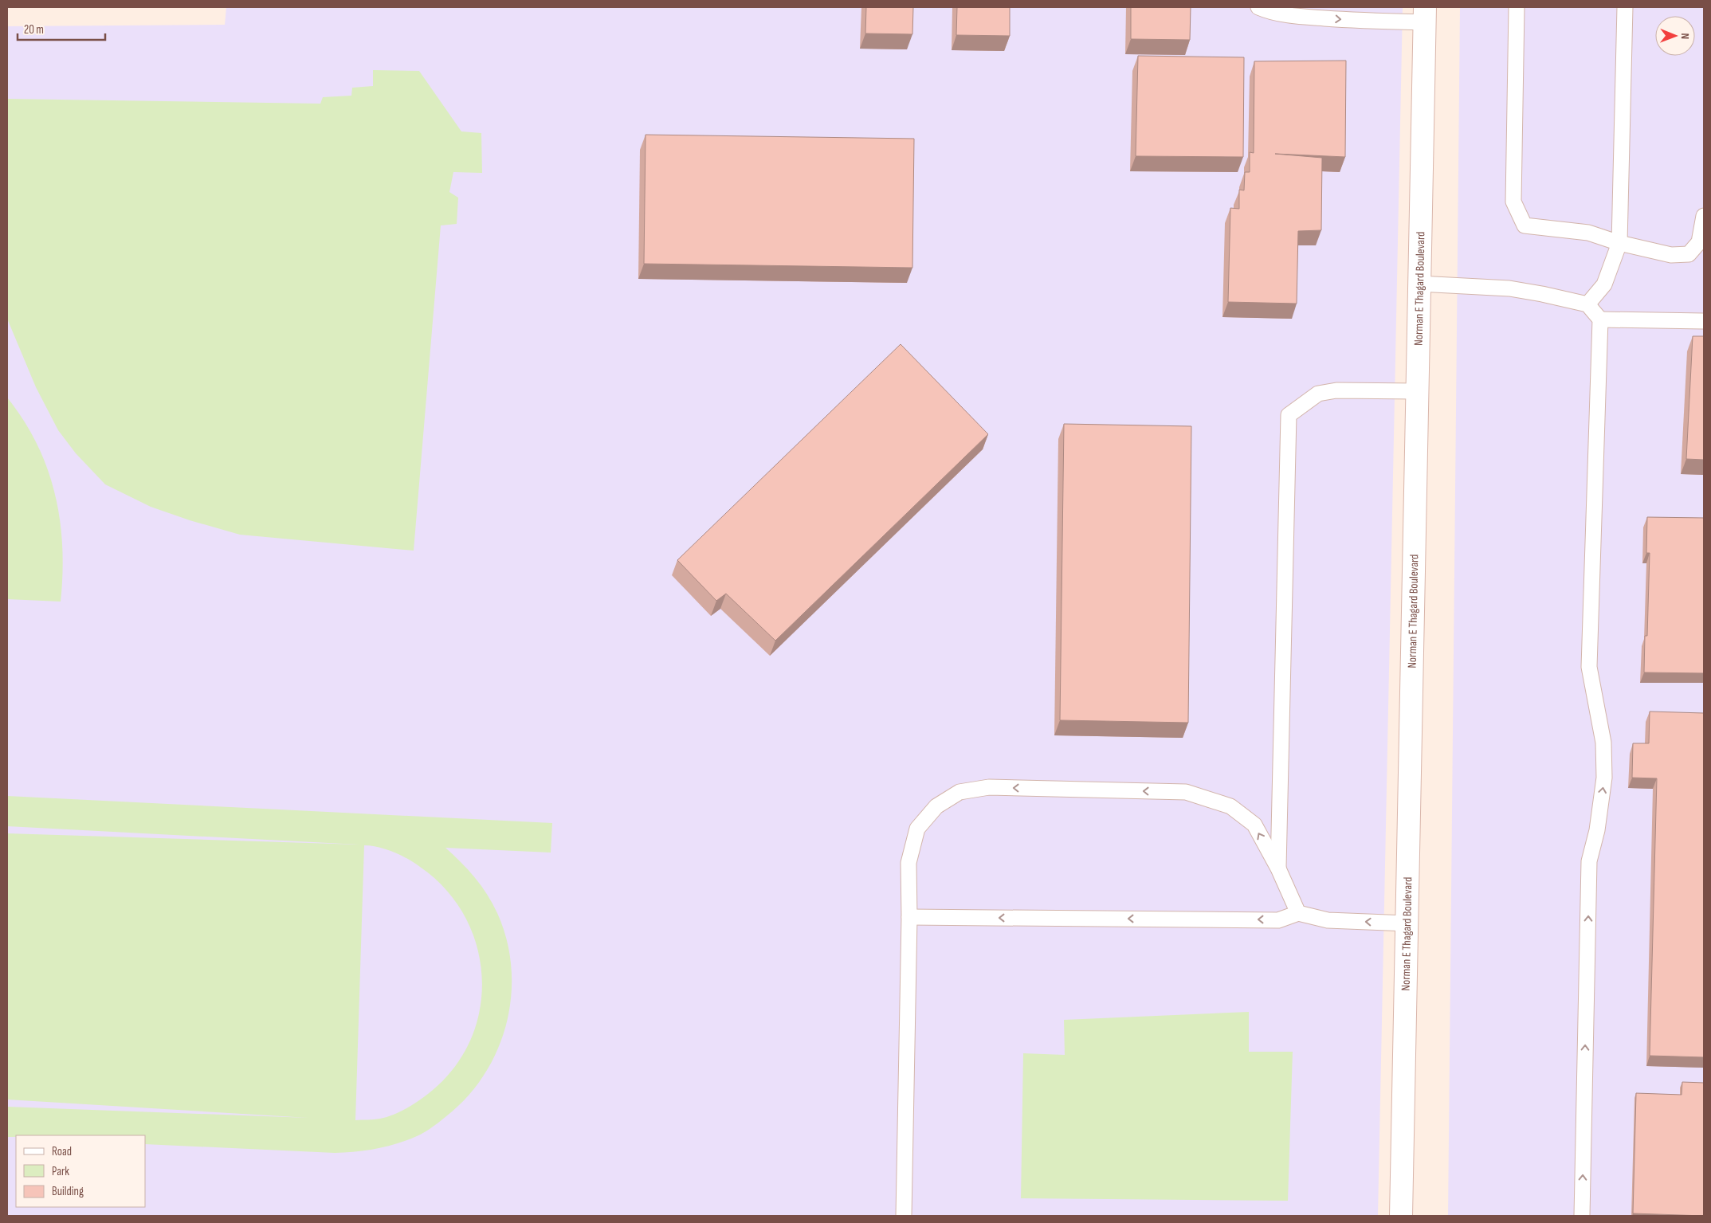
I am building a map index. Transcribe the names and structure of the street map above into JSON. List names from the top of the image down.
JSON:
{
  "streets": {
    "street": ["Norman E Thagard Boulevard"]
  },
  "legend": ["Road", "Park", "Building"],
  "scale_bar": "20 m",
  "north": "right"
}
